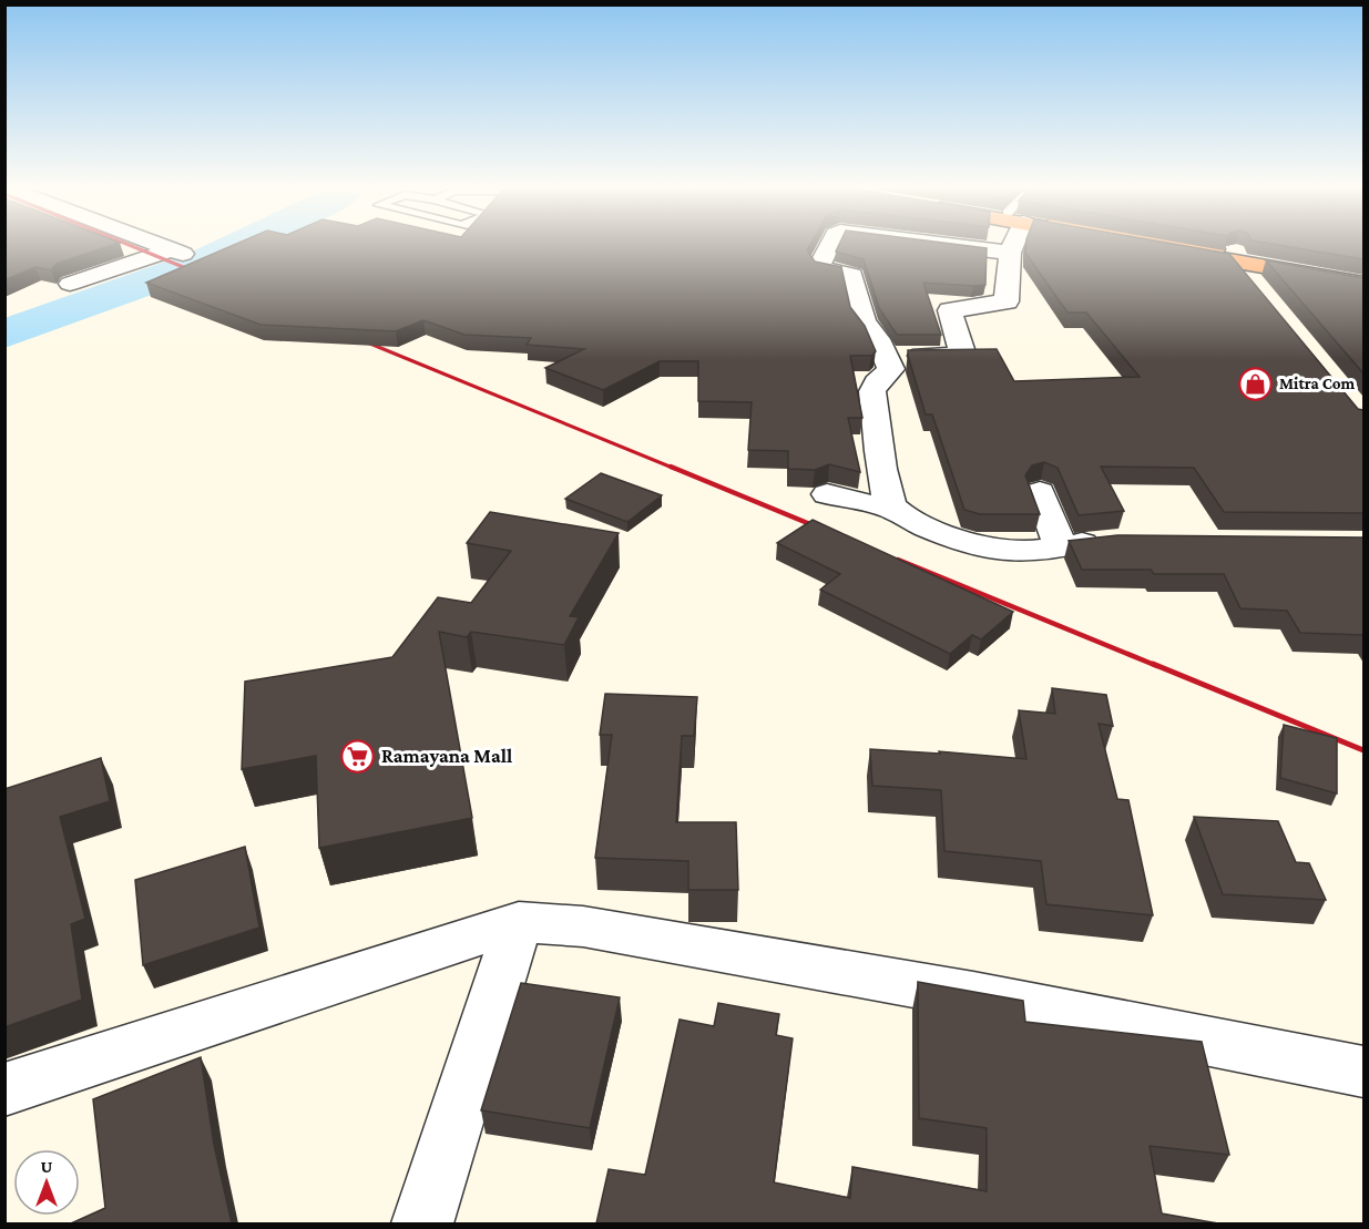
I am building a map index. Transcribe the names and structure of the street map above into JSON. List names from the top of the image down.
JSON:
{
  "places": {
    "shop": ["Mitra Com"],
    "supermarket": ["Ramayana Mall"]
  },
  "north": "top"
}
